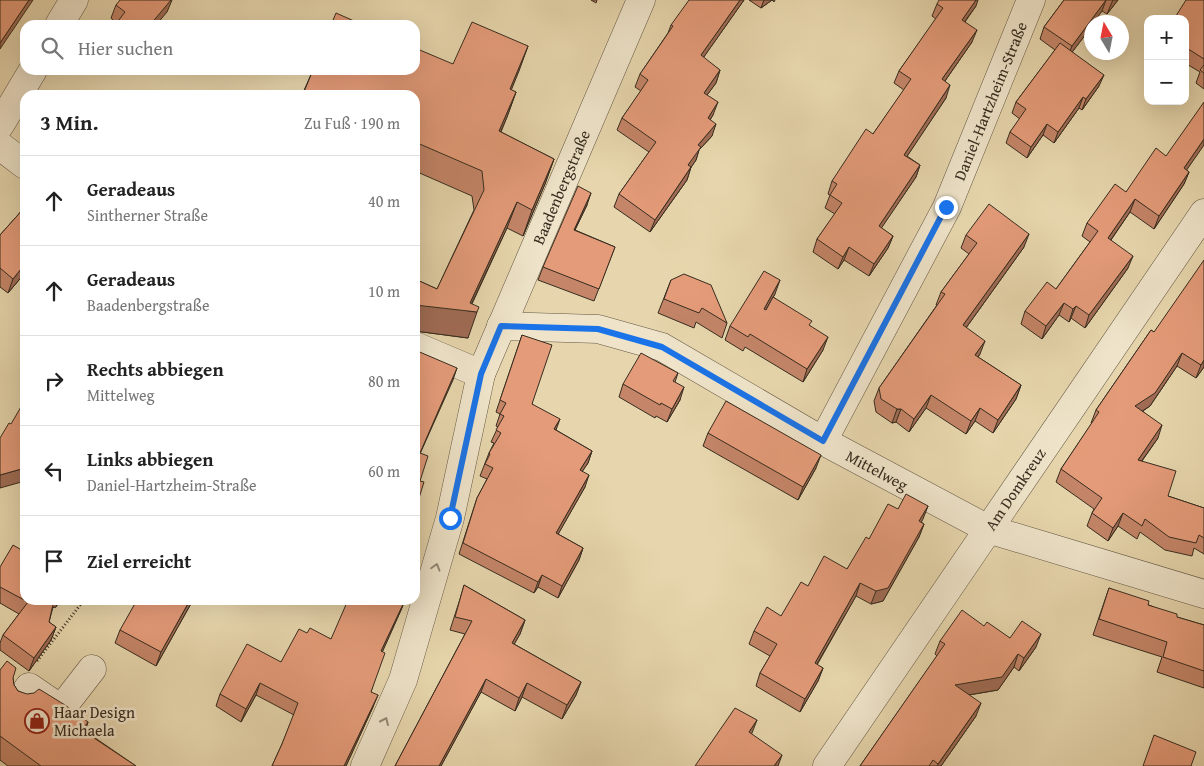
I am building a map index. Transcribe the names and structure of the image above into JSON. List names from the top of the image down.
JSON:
{
  "streets": {
    "street": [
      "Daniel-Hartzheim-Straße",
      "Baadenbergstraße",
      "Mittelweg",
      "Am Domkreuz"
    ]
  },
  "crossings": [
    ["Daniel-Hartzheim-Straße", "Mittelweg"],
    ["Baadenbergstraße", "Mittelweg"],
    ["Mittelweg", "Am Domkreuz"]
  ],
  "one_way": ["Baadenbergstraße"],
  "places": {
    "shop": ["Haar Design Michaela"]
  },
  "north": "top",
  "page": {
    "map_buttons": ["+", "−"],
    "search": "Hier suchen",
    "heading": ["3 Min.", "Zu Fuß · 190 m"],
    "list": [
      ["Geradeaus", "Sintherner Straße", "40 m"],
      ["Geradeaus", "Baadenbergstraße", "10 m"],
      ["Rechts abbiegen", "Mittelweg", "80 m"],
      ["Links abbiegen", "Daniel-Hartzheim-Straße", "60 m"],
      "Ziel erreicht"
    ]
  }
}
